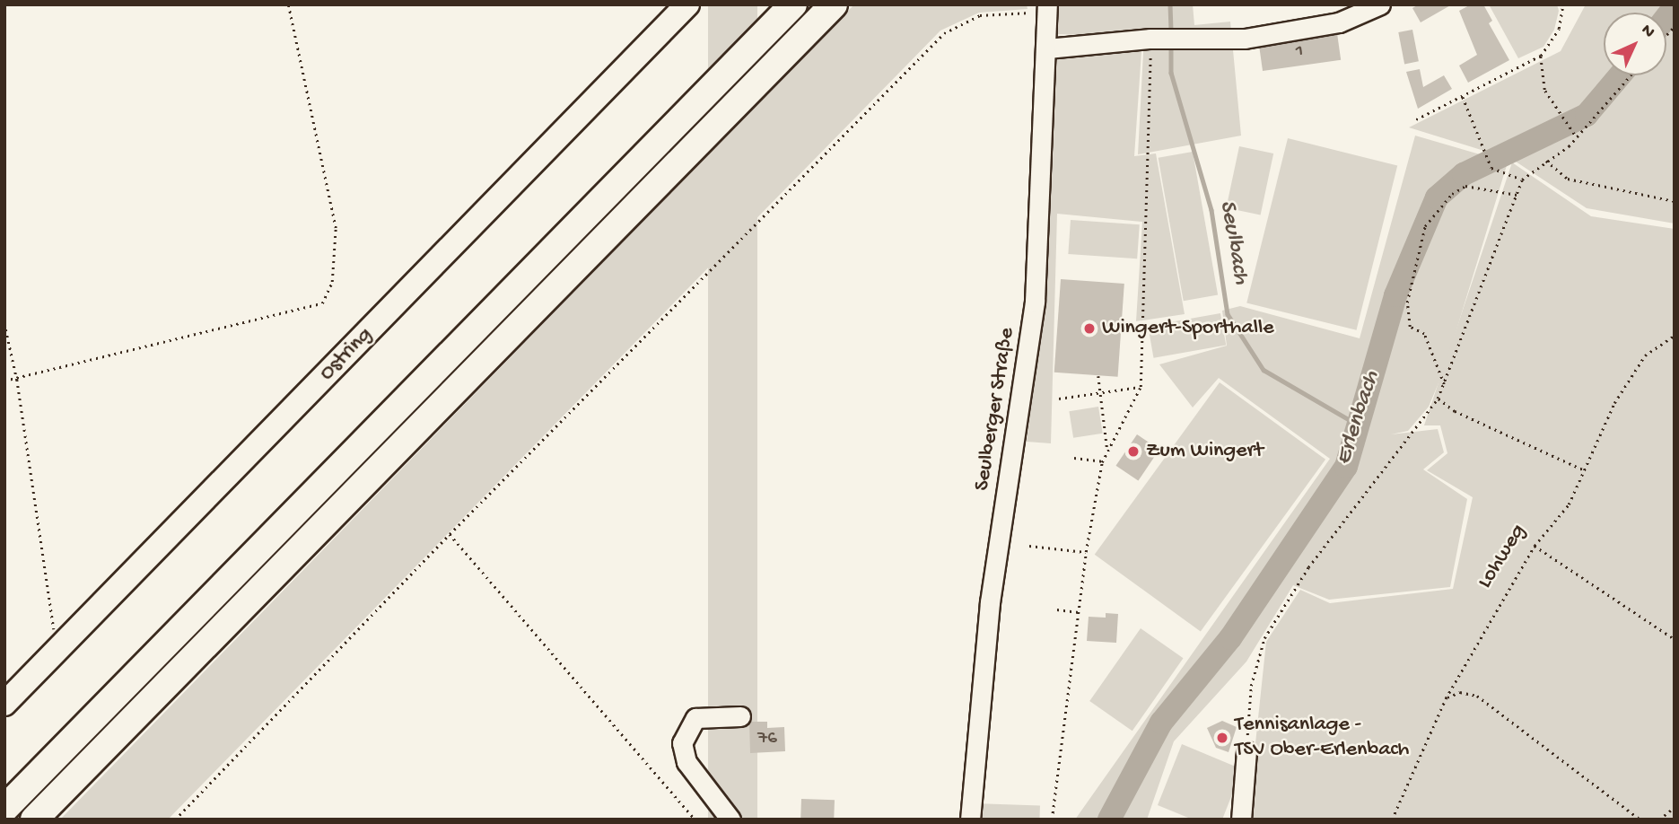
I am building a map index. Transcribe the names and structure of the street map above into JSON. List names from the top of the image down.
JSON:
{
  "streets": {
    "main road": ["Ostring"],
    "street": ["Seulberger Straße"],
    "path": ["Lohweg"]
  },
  "water": ["Seulbach", "Erlenbach"],
  "places": ["Wingert-Sporthalle", "Zum Wingert", "Tennisanlage - TSV Ober-Erlenbach"],
  "house_numbers": ["1", "76"],
  "north": "top right"
}
